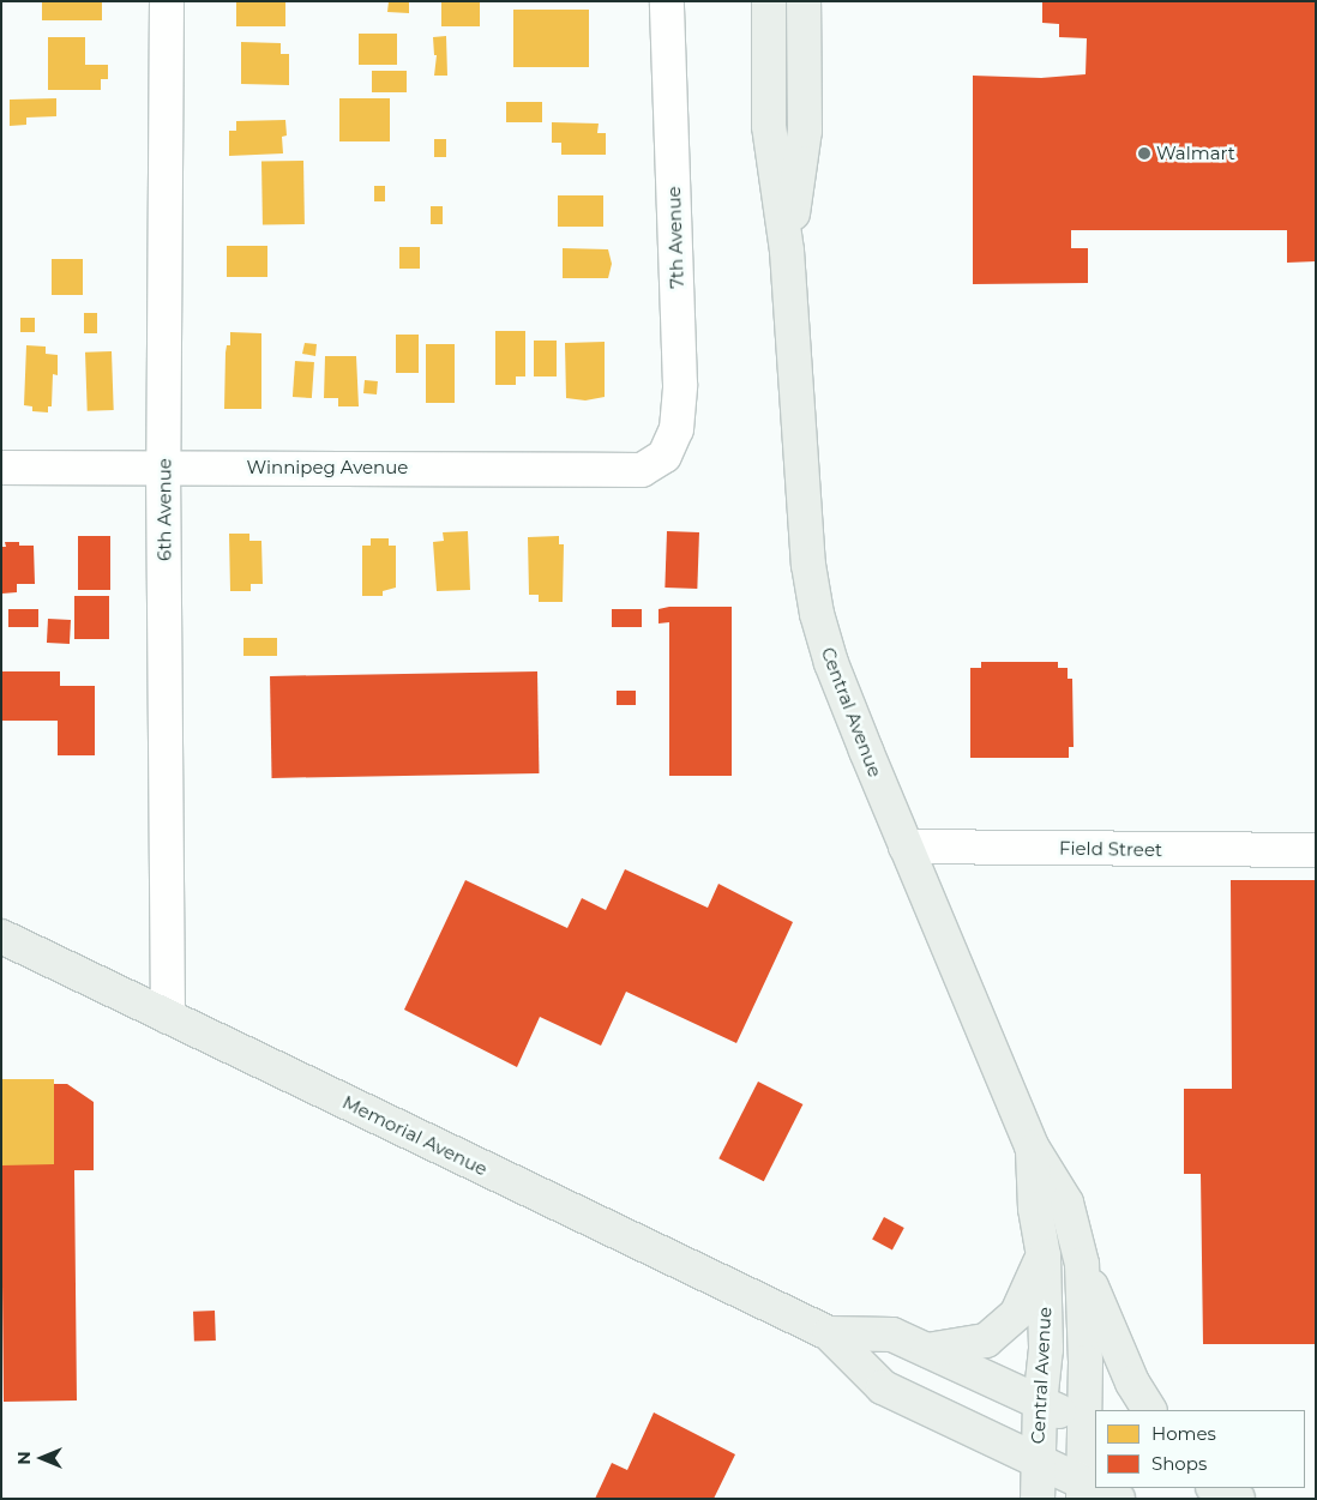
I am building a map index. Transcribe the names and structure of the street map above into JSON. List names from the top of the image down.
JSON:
{
  "streets": {
    "main road": ["Central Avenue", "Memorial Avenue"],
    "street": [
      "7th Avenue",
      "Winnipeg Avenue",
      "6th Avenue",
      "Field Street"
    ]
  },
  "crossings": [
    ["7th Avenue", "Winnipeg Avenue"],
    ["Winnipeg Avenue", "6th Avenue"],
    ["6th Avenue", "Memorial Avenue"],
    ["Central Avenue", "Field Street"],
    ["Central Avenue", "Memorial Avenue"]
  ],
  "places": ["Walmart"],
  "legend": ["Homes", "Shops"],
  "north": "left"
}
